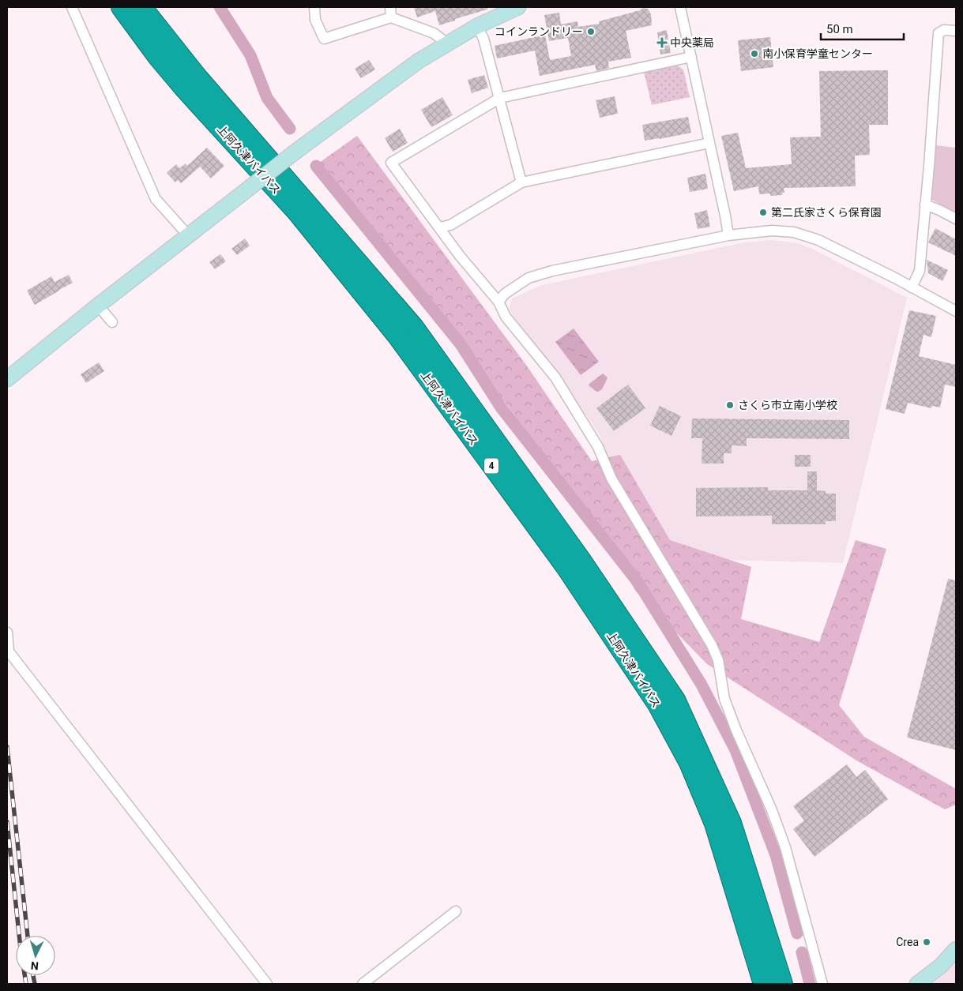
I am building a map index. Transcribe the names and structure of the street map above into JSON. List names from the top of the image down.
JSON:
{
  "streets": {
    "highway": ["上阿久津バイパス", "4"]
  },
  "places": {
    "other": [
      "コインランドリー",
      "南小保育学童センター",
      "第二氏家さくら保育園",
      "さくら市立南小学校",
      "Crea"
    ],
    "health": ["中央薬局"]
  },
  "scale_bar": "50 m",
  "north": "bottom"
}
